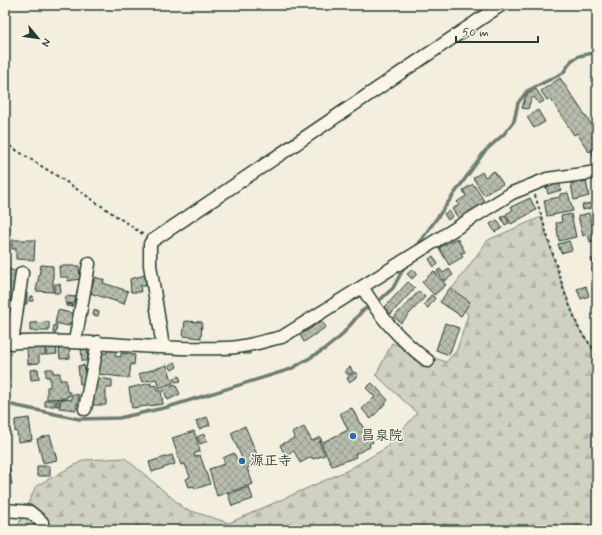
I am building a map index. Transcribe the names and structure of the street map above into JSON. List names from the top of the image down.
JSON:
{
  "places": ["昌泉院", "源正寺"],
  "scale_bar": "50 m",
  "north": "bottom right"
}
